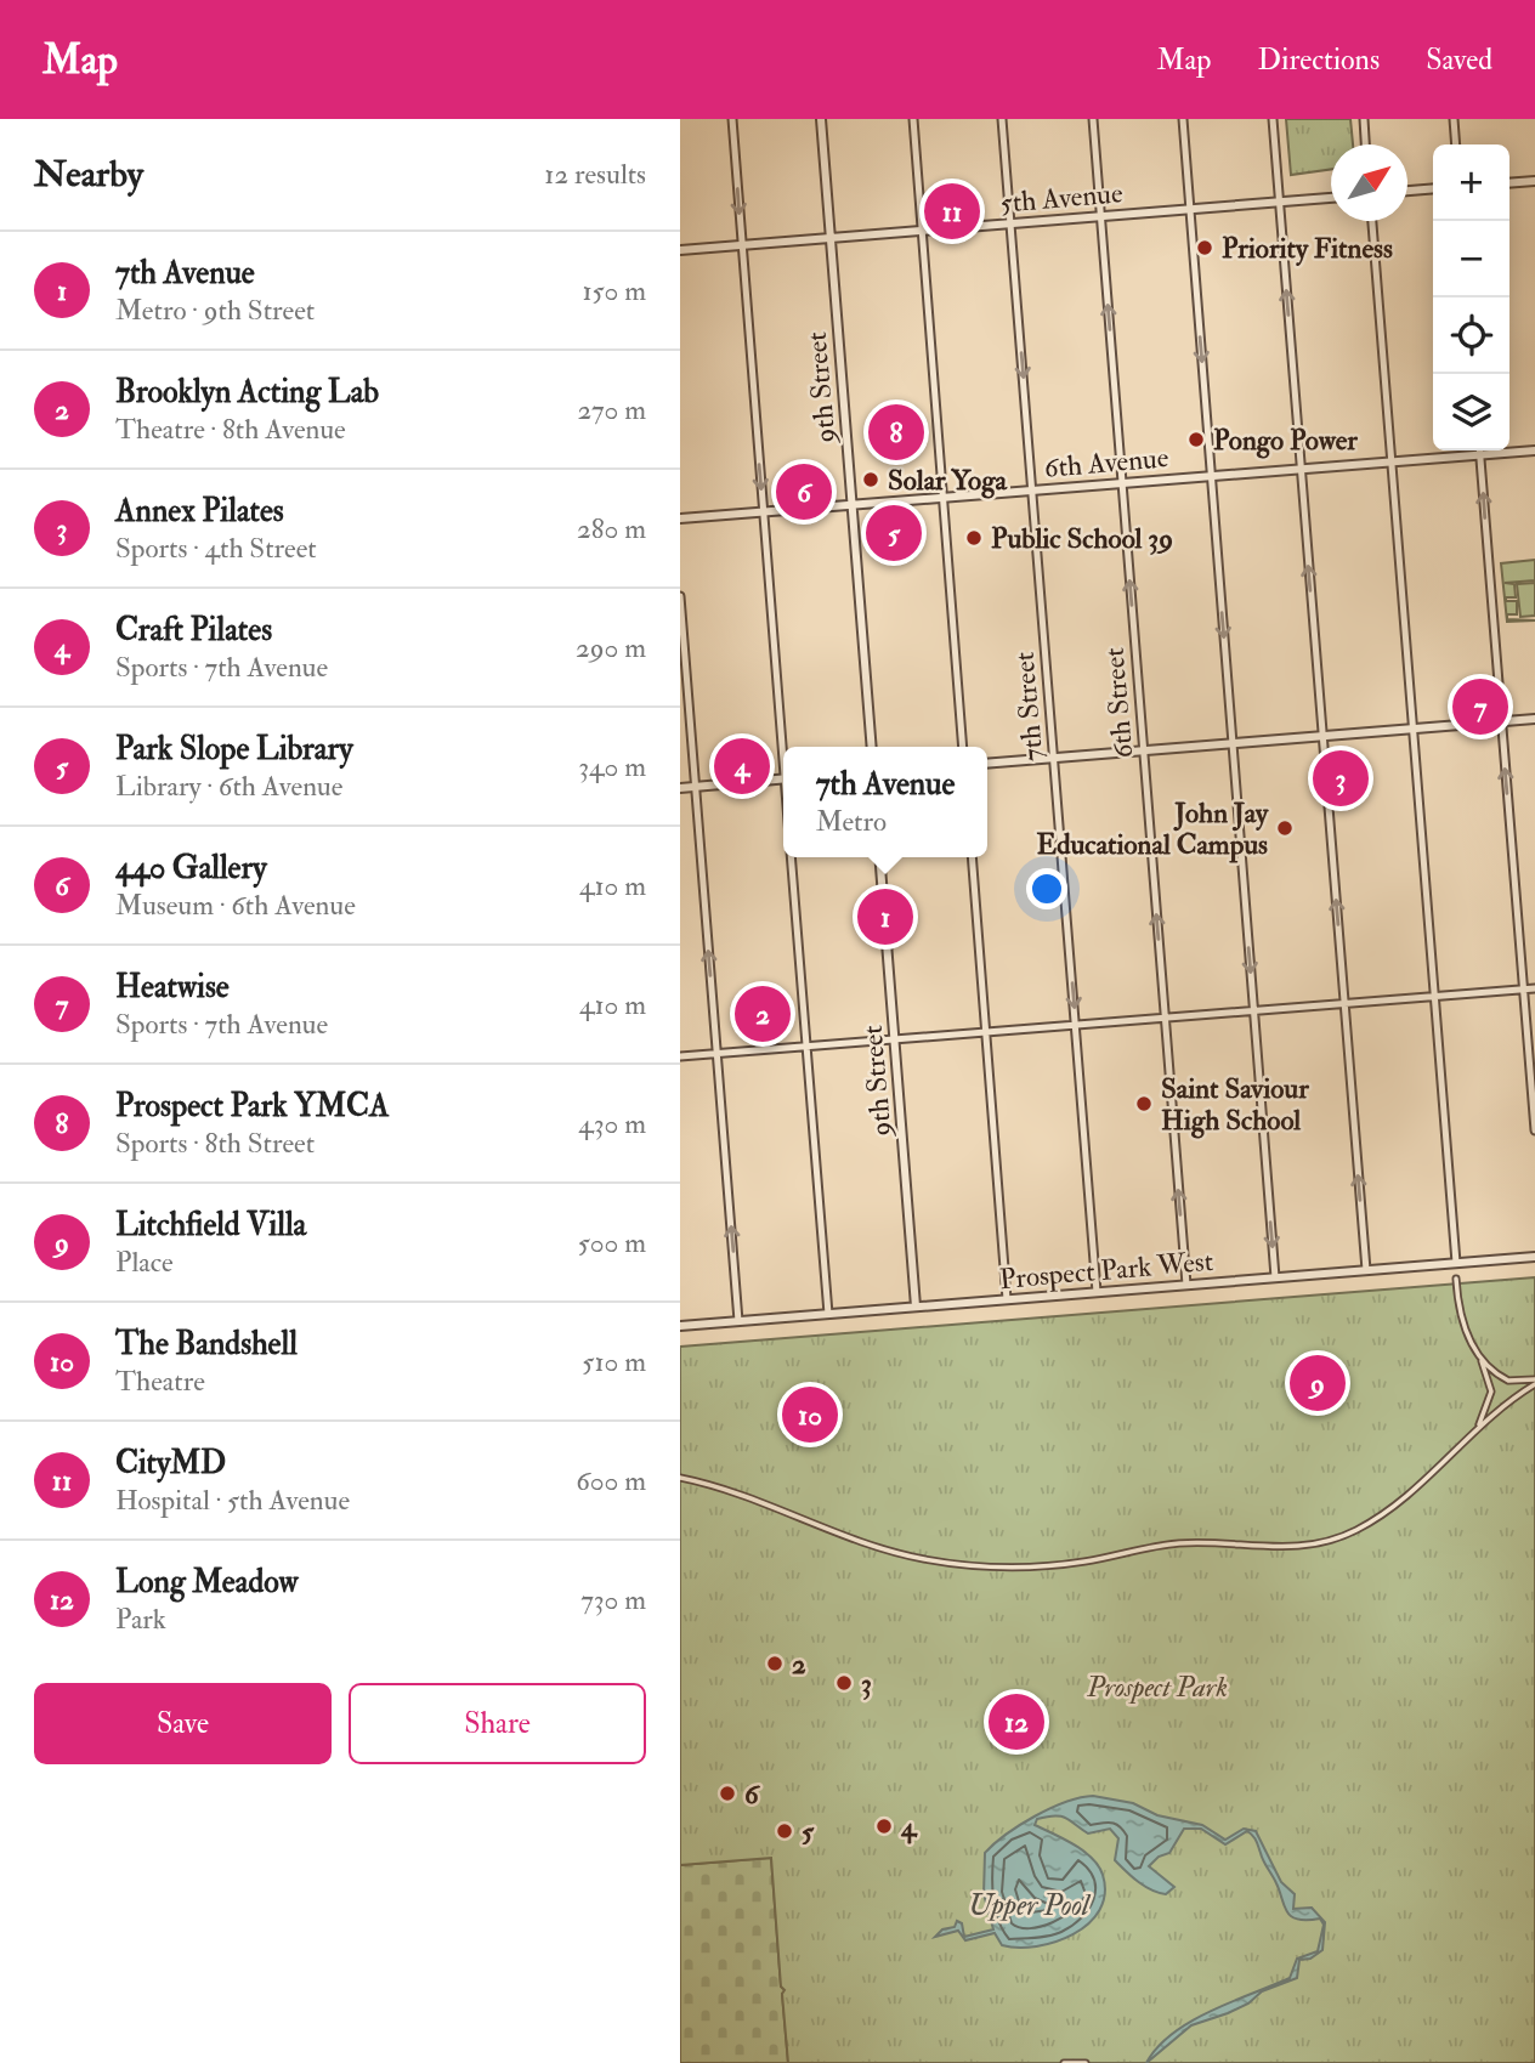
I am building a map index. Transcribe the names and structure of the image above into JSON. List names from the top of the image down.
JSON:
{
  "streets": {
    "street": [
      "5th Avenue",
      "9th Street",
      "6th Avenue",
      "6th Street",
      "7th Street",
      "Prospect Park West"
    ]
  },
  "crossings": [
    ["5th Avenue", "9th Street"],
    ["5th Avenue", "6th Street"],
    ["5th Avenue", "7th Street"],
    ["9th Street", "6th Avenue"],
    ["9th Street", "Prospect Park West"],
    ["6th Avenue", "6th Street"],
    ["6th Avenue", "7th Street"],
    ["6th Street", "Prospect Park West"],
    ["7th Street", "Prospect Park West"]
  ],
  "one_way": ["6th Street", "7th Street"],
  "water": ["Upper Pool"],
  "parks": ["Prospect Park"],
  "places": [
    "Priority Fitness",
    "Pongo Power",
    "Solar Yoga",
    "Public School 39",
    "John Jay Educational Campus",
    "Saint Saviour High School",
    "2",
    "3",
    "6",
    "4",
    "5"
  ],
  "north": "top right",
  "page": {
    "header": "Map",
    "nav": ["Map", "Directions", "Saved"],
    "heading": ["Nearby", "12 results"],
    "map_buttons": ["+", "−"],
    "pins": [
      "11",
      "8",
      "6",
      "5",
      "7",
      "4",
      "3",
      "1",
      "2",
      "9",
      "10",
      "12"
    ],
    "list": [
      {
        "mark": "1",
        "name": "7th Avenue",
        "note": "Metro · 9th Street",
        "value": "150 m"
      },
      {
        "mark": "2",
        "name": "Brooklyn Acting Lab",
        "note": "Theatre · 8th Avenue",
        "value": "270 m"
      },
      {
        "mark": "3",
        "name": "Annex Pilates",
        "note": "Sports · 4th Street",
        "value": "280 m"
      },
      {
        "mark": "4",
        "name": "Craft Pilates",
        "note": "Sports · 7th Avenue",
        "value": "290 m"
      },
      {
        "mark": "5",
        "name": "Park Slope Library",
        "note": "Library · 6th Avenue",
        "value": "340 m"
      },
      {
        "mark": "6",
        "name": "440 Gallery",
        "note": "Museum · 6th Avenue",
        "value": "410 m"
      },
      {
        "mark": "7",
        "name": "Heatwise",
        "note": "Sports · 7th Avenue",
        "value": "410 m"
      },
      {
        "mark": "8",
        "name": "Prospect Park YMCA",
        "note": "Sports · 8th Street",
        "value": "430 m"
      },
      {
        "mark": "9",
        "name": "Litchfield Villa",
        "note": "Place",
        "value": "500 m"
      },
      {
        "mark": "10",
        "name": "The Bandshell",
        "note": "Theatre",
        "value": "510 m"
      },
      {
        "mark": "11",
        "name": "CityMD",
        "note": "Hospital · 5th Avenue",
        "value": "600 m"
      },
      {
        "mark": "12",
        "name": "Long Meadow",
        "note": "Park",
        "value": "730 m"
      }
    ],
    "popup": ["7th Avenue", "Metro"],
    "buttons": ["Save", "Share"]
  }
}
